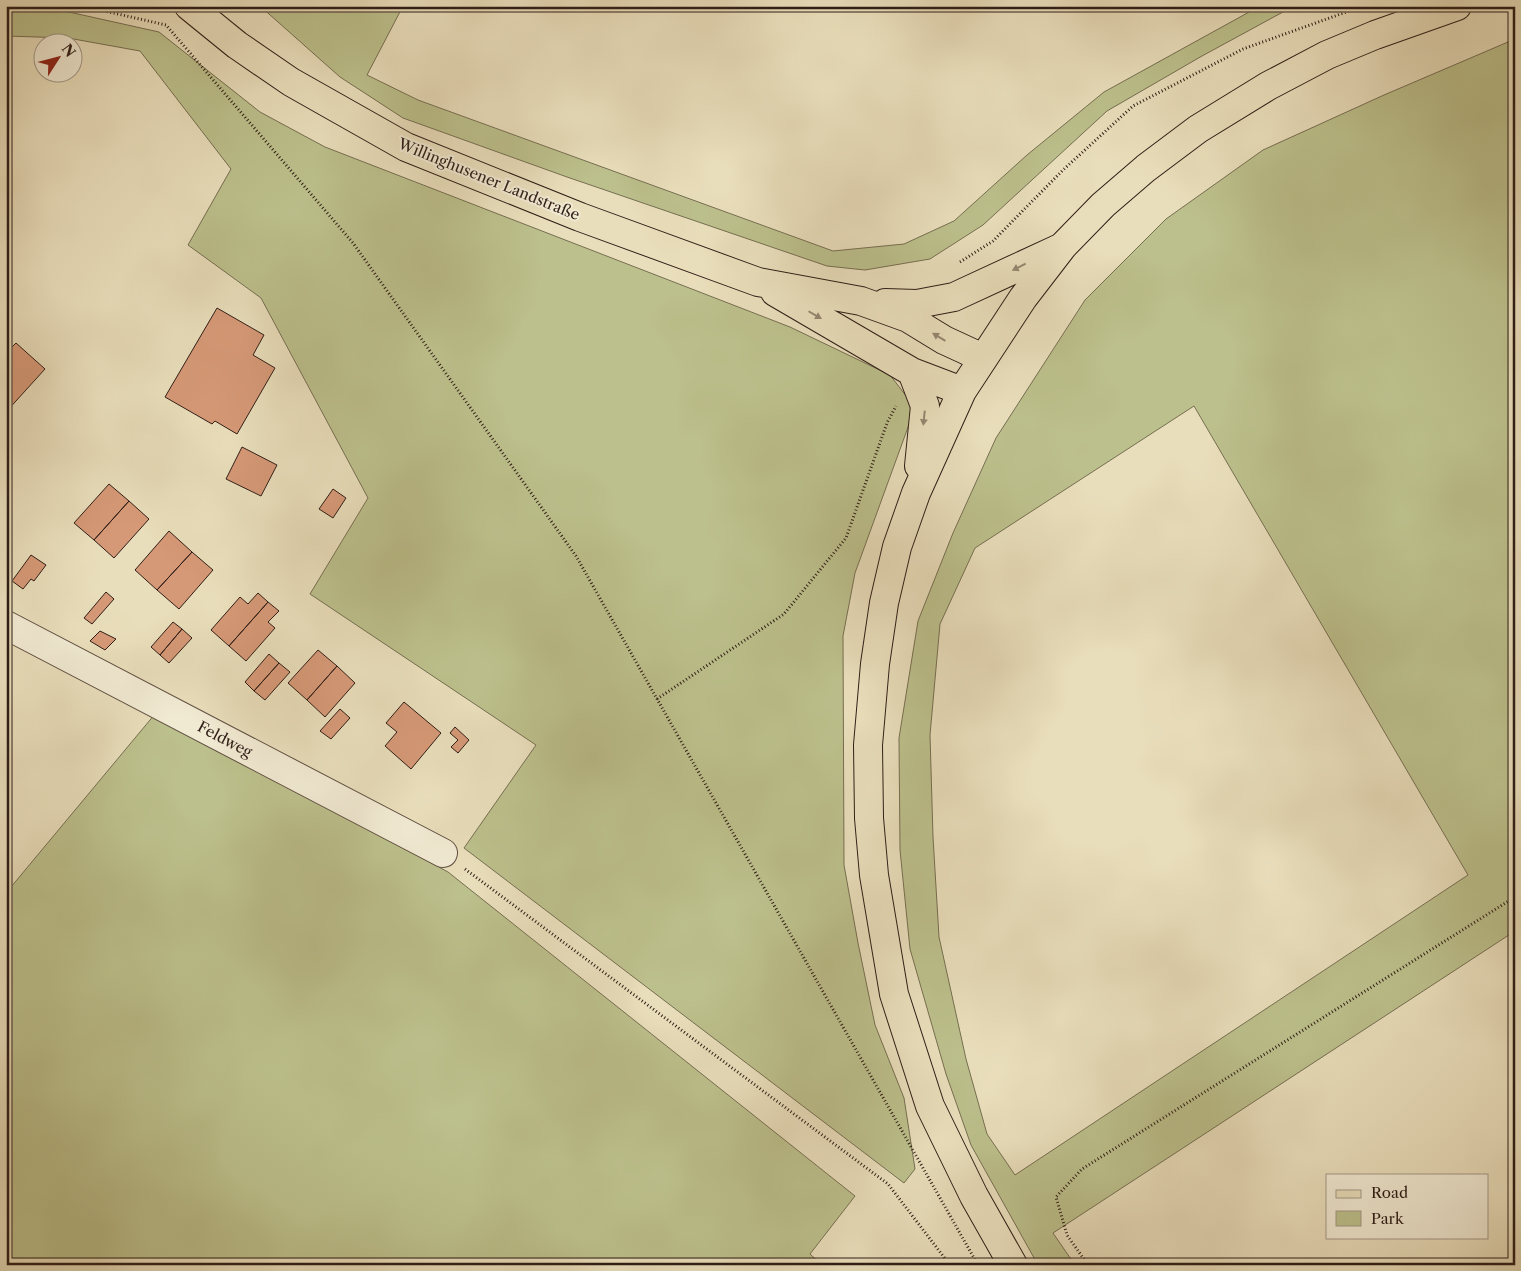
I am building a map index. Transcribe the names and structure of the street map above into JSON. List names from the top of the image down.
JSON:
{
  "streets": {
    "main road": ["Willinghusener Landstraße"],
    "street": ["Feldweg"]
  },
  "legend": ["Road", "Park"],
  "north": "top right"
}
